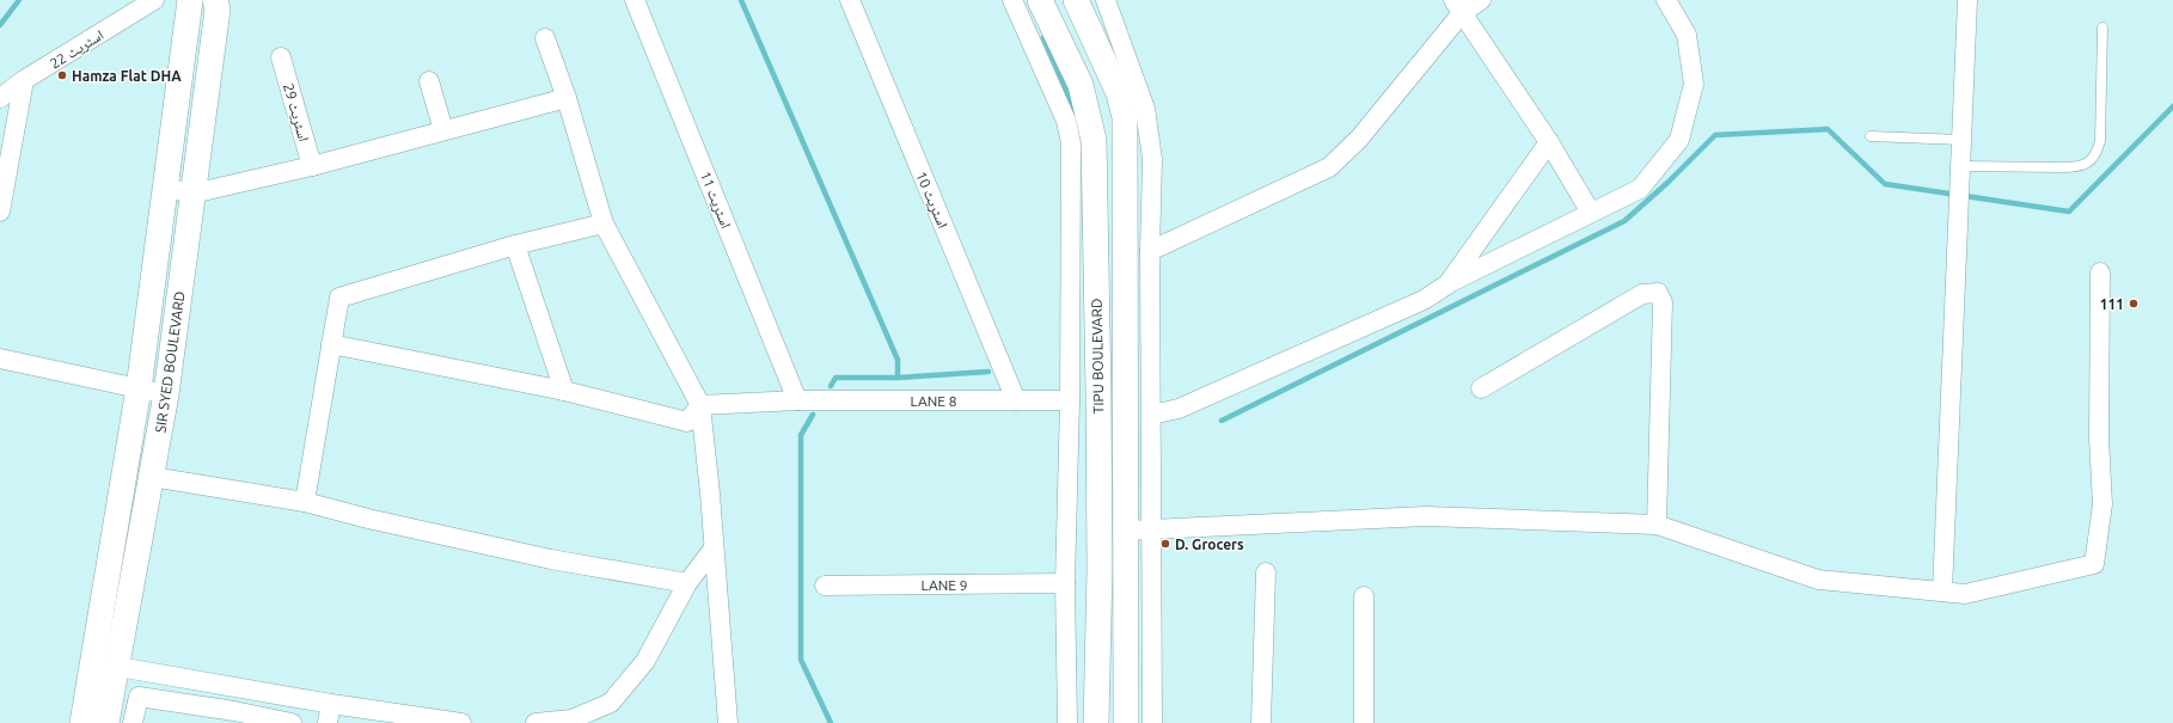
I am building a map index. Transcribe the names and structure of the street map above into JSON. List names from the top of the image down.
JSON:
{
  "streets": {
    "street": [
      "اسٹریٹ 22",
      "اسٹریٹ 29",
      "اسٹریٹ 11",
      "اسٹریٹ 10",
      "TIPU BOULEVARD",
      "SIR SYED BOULEVARD",
      "LANE 8",
      "LANE 9"
    ]
  },
  "crossings": [
    ["اسٹریٹ 11", "LANE 8"],
    ["اسٹریٹ 10", "LANE 8"]
  ],
  "places": ["Hamza Flat DHA", "111", "D. Grocers"]
}
